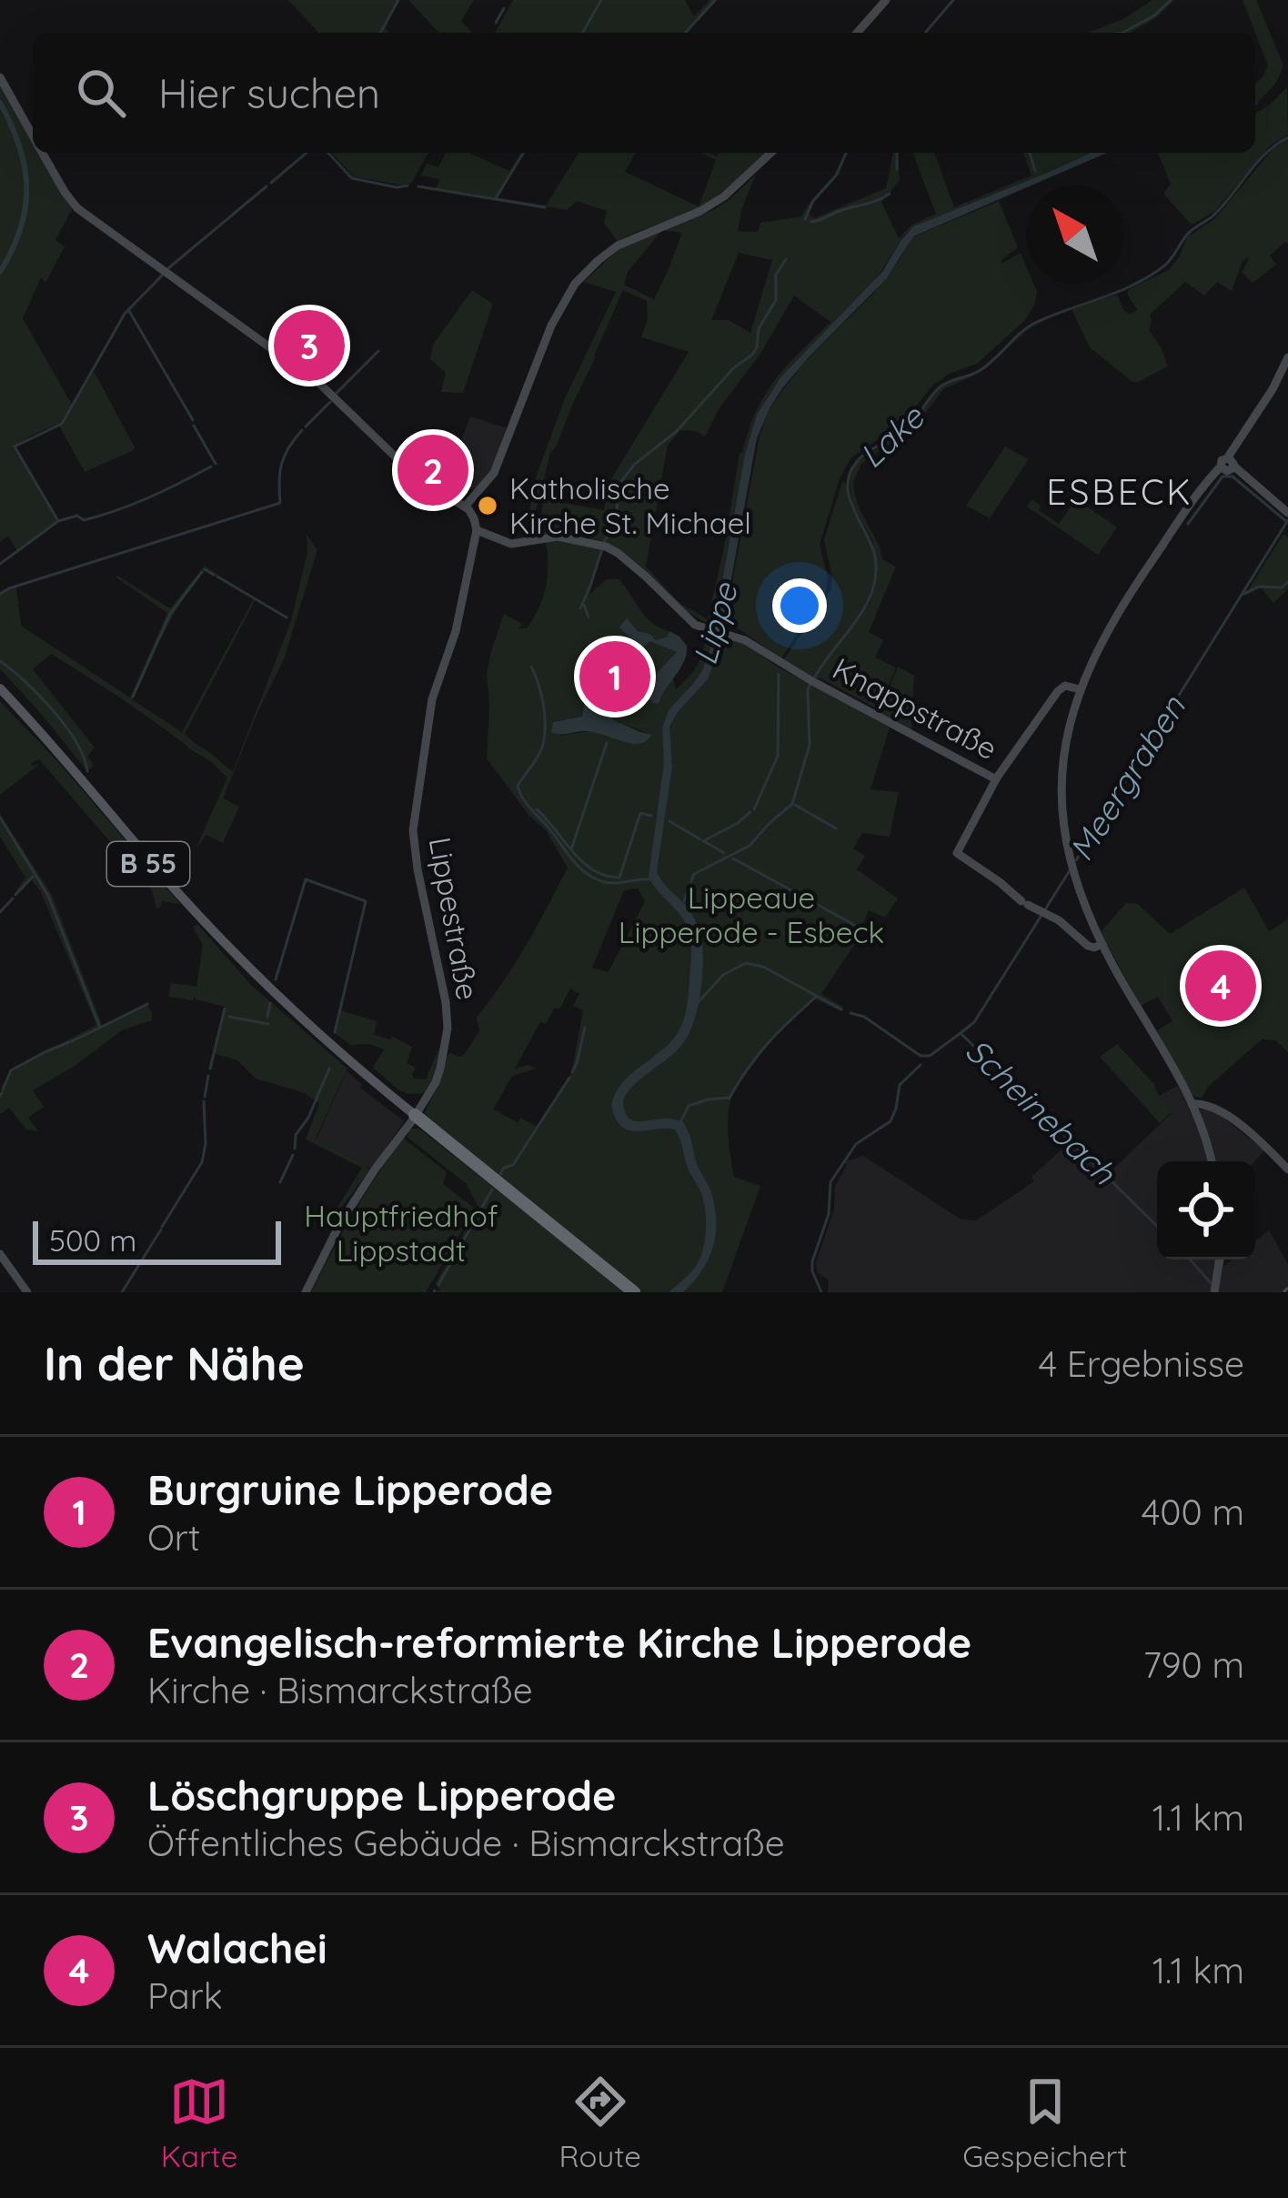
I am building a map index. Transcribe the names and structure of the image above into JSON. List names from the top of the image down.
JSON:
{
  "streets": {
    "highway": ["B 55"],
    "main road": ["Knappstraße", "Lippestraße"]
  },
  "crossings": [
    ["Knappstraße", "Lippestraße"],
    ["B 55", "Lippestraße"]
  ],
  "districts": ["ESBECK"],
  "water": [
    "Lake",
    "Lippe",
    "Meergraben",
    "Scheinebach"
  ],
  "parks": ["Lippeaue Lipperode - Esbeck", "Hauptfriedhof Lippstadt"],
  "places": ["Katholische Kirche St. Michael"],
  "scale_bar": "500 m",
  "north": "top left",
  "page": {
    "search": "Hier suchen",
    "pins": [
      "3",
      "2",
      "1",
      "4"
    ],
    "scale": "500 m",
    "heading": ["In der Nähe", "4 Ergebnisse"],
    "list": [
      {
        "mark": "1",
        "name": "Burgruine Lipperode",
        "note": "Ort",
        "value": "400 m"
      },
      {
        "mark": "2",
        "name": "Evangelisch-reformierte Kirche Lipperode",
        "note": "Kirche · Bismarckstraße",
        "value": "790 m"
      },
      {
        "mark": "3",
        "name": "Löschgruppe Lipperode",
        "note": "Öffentliches Gebäude · Bismarckstraße",
        "value": "1.1 km"
      },
      {
        "mark": "4",
        "name": "Walachei",
        "note": "Park",
        "value": "1.1 km"
      }
    ],
    "nav": ["Karte", "Route", "Gespeichert"]
  }
}
